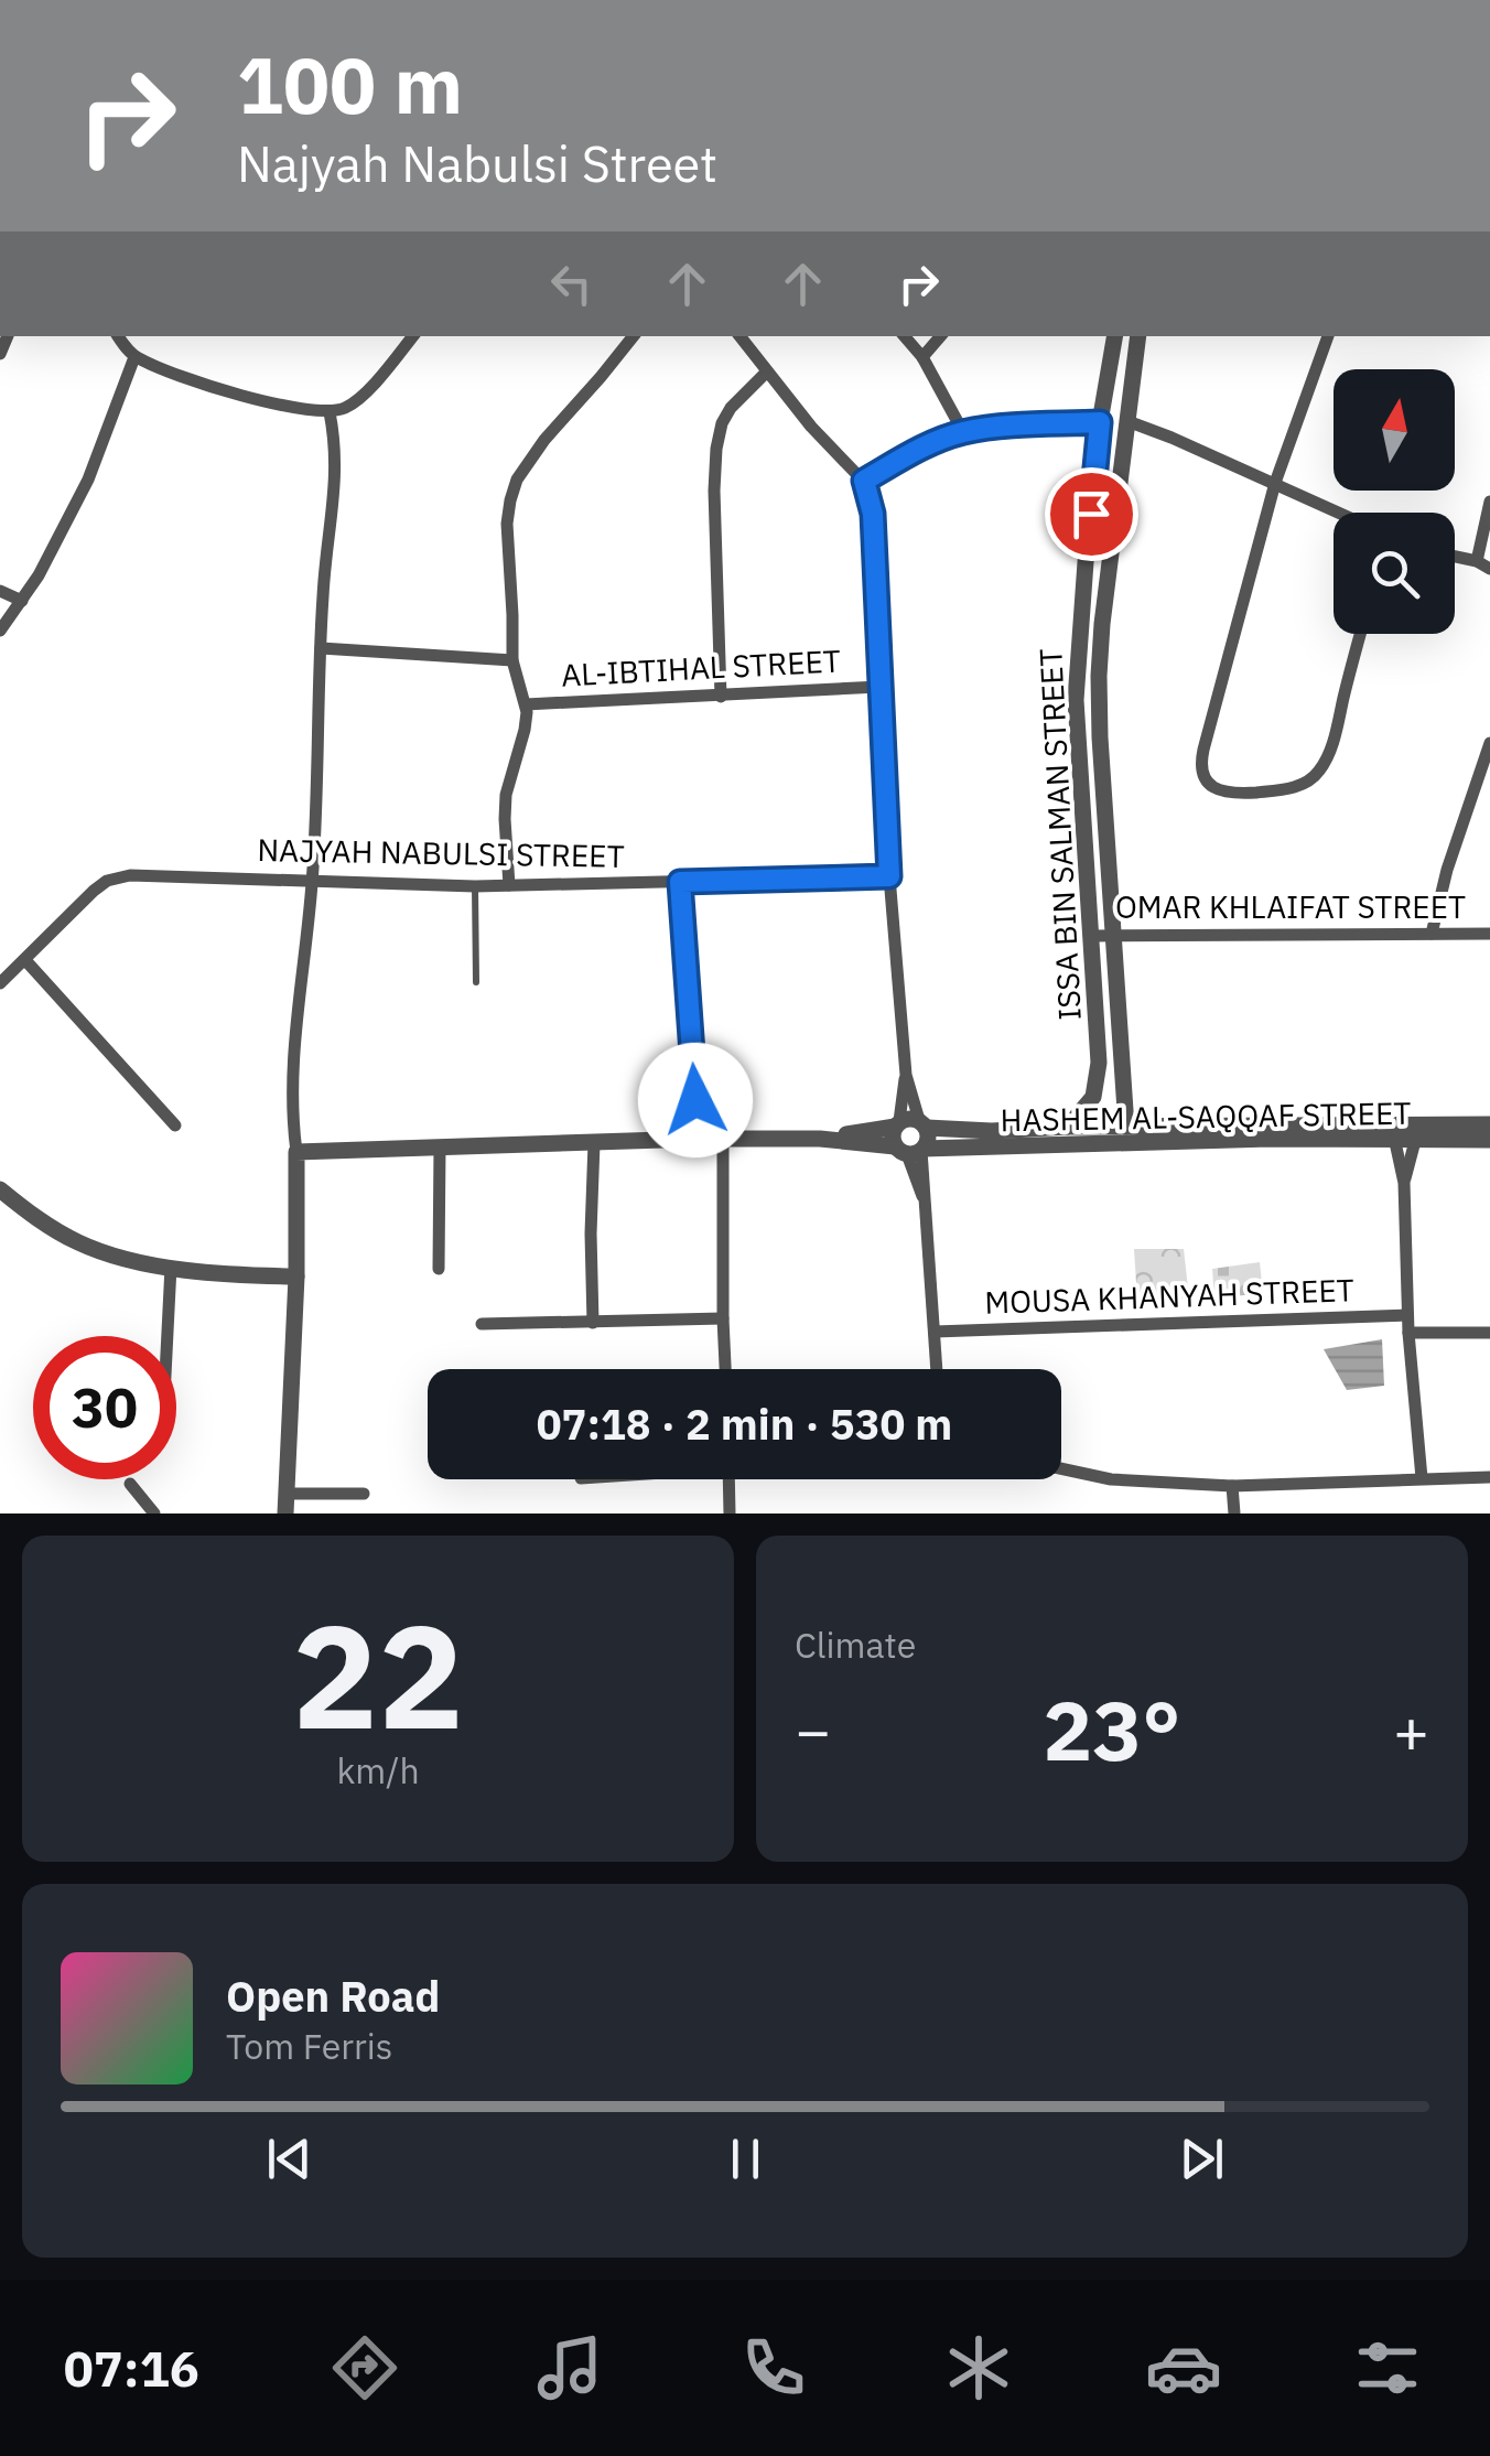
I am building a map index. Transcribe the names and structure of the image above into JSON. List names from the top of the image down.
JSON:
{
  "streets": {
    "street": [
      "AL-IBTIHAL STREET",
      "ISSA BIN SALMAN STREET",
      "NAJYAH NABULSI STREET",
      "OMAR KHLAIFAT STREET",
      "HASHEM AL-SAQQAF STREET",
      "MOUSA KHANYAH STREET"
    ]
  },
  "crossings": [
    ["ISSA BIN SALMAN STREET", "OMAR KHLAIFAT STREET"],
    ["ISSA BIN SALMAN STREET", "HASHEM AL-SAQQAF STREET"]
  ],
  "north": "top",
  "page": {
    "turn": ["100 m", "Najyah Nabulsi Street"],
    "limit": "30",
    "trip": "07:18 · 2 min · 530 m",
    "tile": [
      ["22", "km/h"],
      "Climate"
    ],
    "heat": ["−", "23°", "+"],
    "song": ["Open Road", "Tom Ferris"],
    "tabs": "07:16"
  }
}
